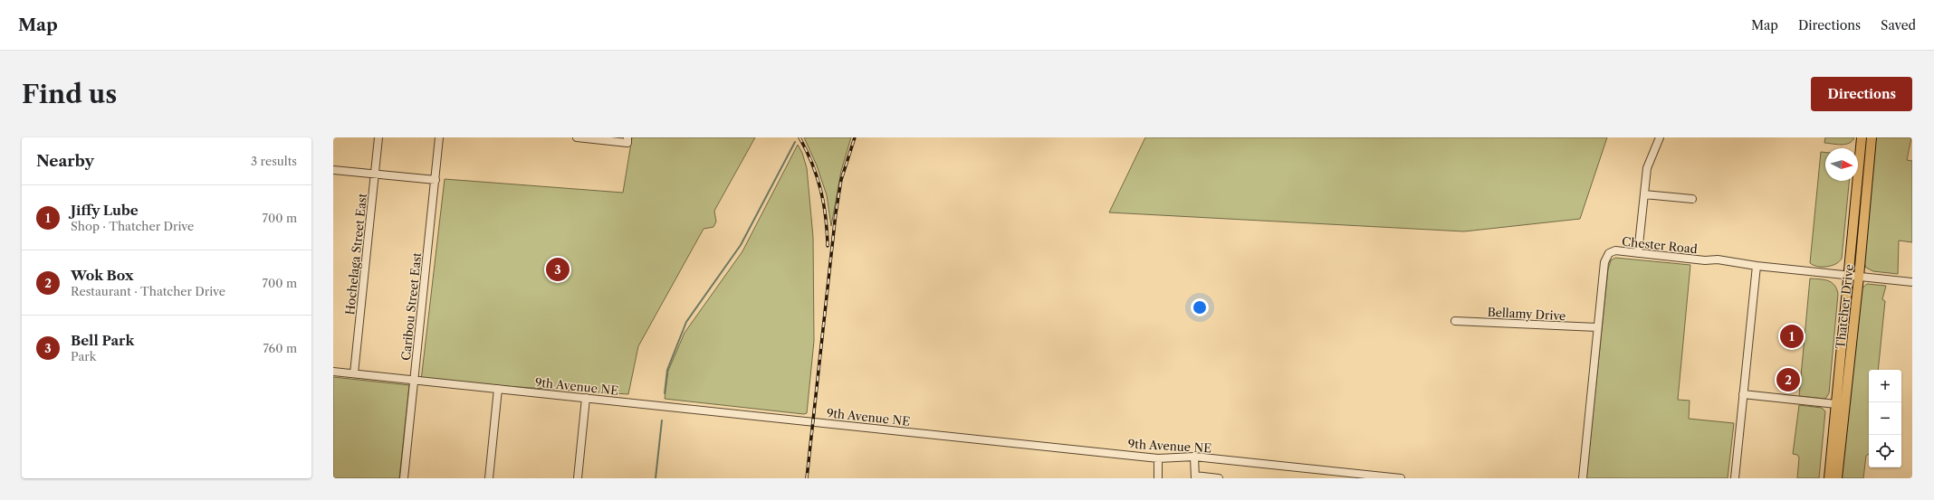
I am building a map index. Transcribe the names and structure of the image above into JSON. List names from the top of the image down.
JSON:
{
  "streets": {
    "main road": ["Thatcher Drive"],
    "street": [
      "Chester Road",
      "Hochelaga Street East",
      "Caribou Street East",
      "Bellamy Drive",
      "9th Avenue NE"
    ]
  },
  "crossings": [
    ["Chester Road", "Thatcher Drive"],
    ["Chester Road", "Bellamy Drive"],
    ["Hochelaga Street East", "9th Avenue NE"],
    ["Caribou Street East", "9th Avenue NE"]
  ],
  "north": "right",
  "page": {
    "header": "Map",
    "nav": ["Map", "Directions", "Saved"],
    "buttons": "Directions",
    "title": "Find us",
    "heading": ["Nearby", "3 results"],
    "list": [
      {
        "mark": "1",
        "name": "Jiffy Lube",
        "note": "Shop · Thatcher Drive",
        "value": "700 m"
      },
      {
        "mark": "2",
        "name": "Wok Box",
        "note": "Restaurant · Thatcher Drive",
        "value": "700 m"
      },
      {
        "mark": "3",
        "name": "Bell Park",
        "note": "Park",
        "value": "760 m"
      }
    ],
    "pins": ["3", "1", "2"],
    "map_buttons": ["+", "−"]
  }
}
